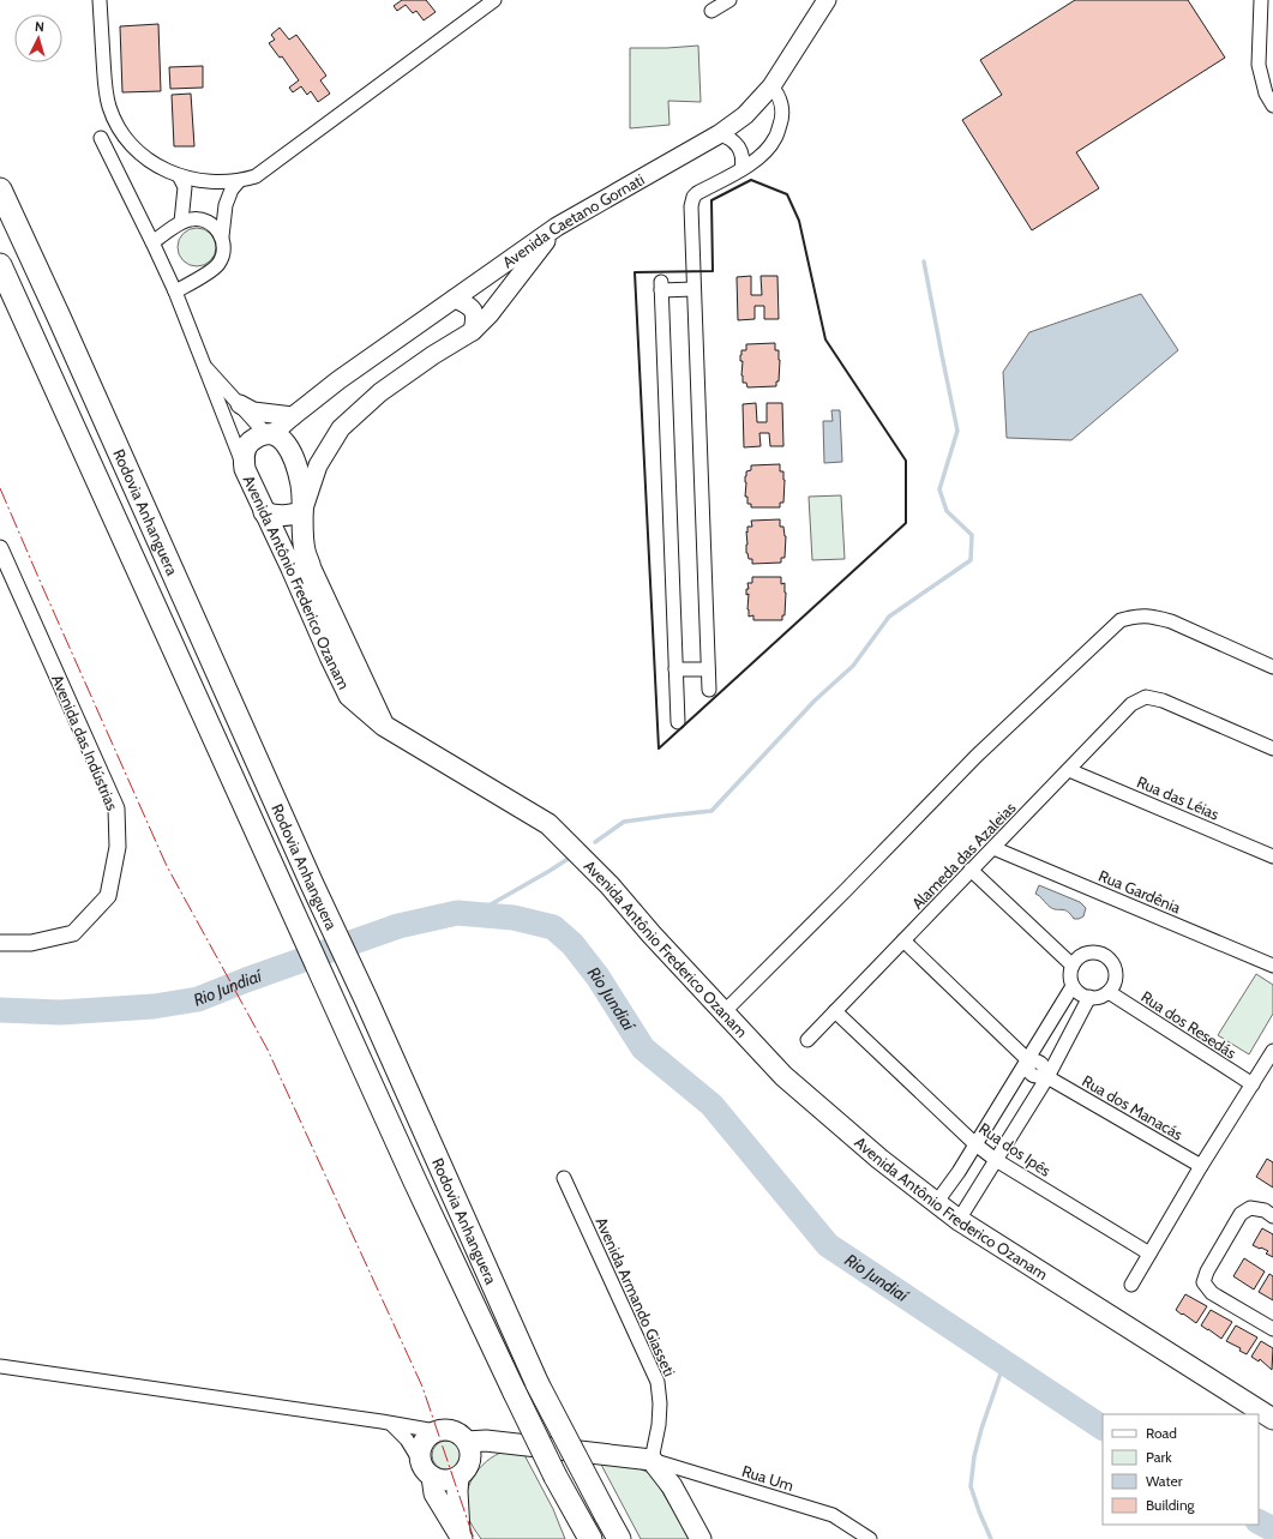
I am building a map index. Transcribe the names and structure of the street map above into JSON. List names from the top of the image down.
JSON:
{
  "streets": {
    "highway": ["Rodovia Anhanguera"],
    "main road": ["Avenida Caetano Gornati", "Avenida Antônio Frederico Ozanam"],
    "street": [
      "Avenida das Indústrias",
      "Rua das Léias",
      "Alameda das Azaleias",
      "Rua Gardênia",
      "Rua dos Resedás",
      "Rua dos Manacás",
      "Rua dos Ipês",
      "Avenida Armando Giasseti",
      "Rua Um"
    ]
  },
  "crossings": [
    ["Avenida Caetano Gornati", "Avenida Antônio Frederico Ozanam"],
    ["Rua das Léias", "Alameda das Azaleias"],
    ["Alameda das Azaleias", "Rua Gardênia"],
    ["Alameda das Azaleias", "Rua dos Manacás"],
    ["Alameda das Azaleias", "Rua dos Ipês"],
    ["Avenida Armando Giasseti", "Rua Um"]
  ],
  "water": ["Rio Jundiaí"],
  "legend": [
    "Road",
    "Park",
    "Water",
    "Building"
  ],
  "north": "top"
}
